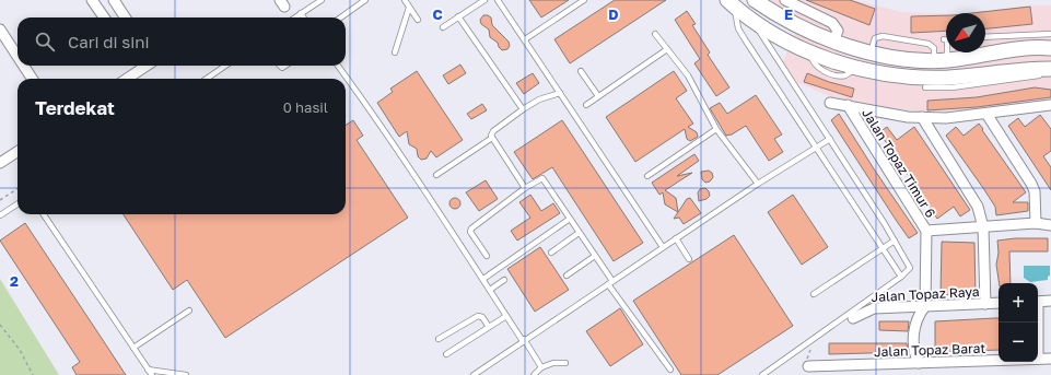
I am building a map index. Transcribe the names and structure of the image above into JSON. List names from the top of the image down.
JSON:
{
  "streets": {
    "street": ["Jalan Topaz Timur 6", "Jalan Topaz Raya", "Jalan Topaz Barat"]
  },
  "crossings": [
    ["Jalan Topaz Timur 6", "Jalan Topaz Raya"],
    ["Jalan Topaz Timur 6", "Jalan Topaz Barat"]
  ],
  "north": "bottom left",
  "page": {
    "search": "Cari di sini",
    "heading": ["Terdekat", "0 hasil"],
    "map_buttons": ["+", "−"]
  },
  "grid": {
    "columns": ["C", "D", "E"],
    "rows": ["2"]
  }
}
